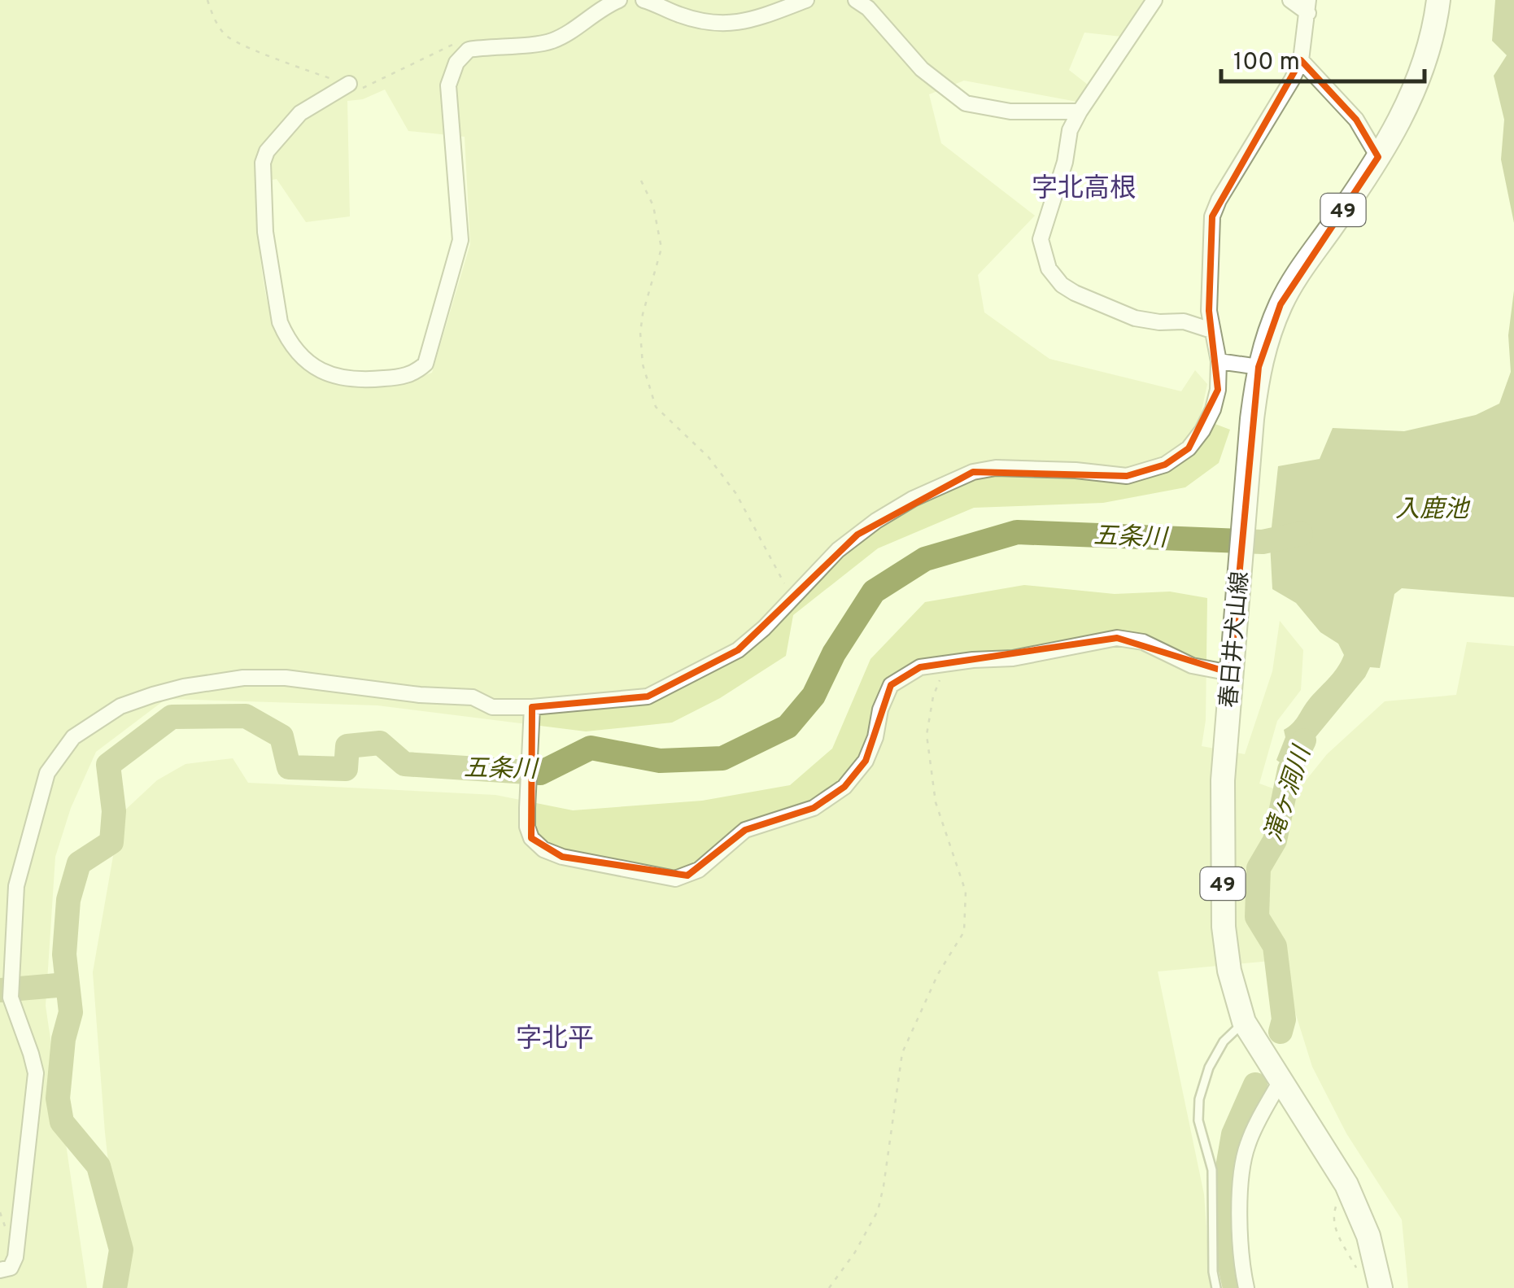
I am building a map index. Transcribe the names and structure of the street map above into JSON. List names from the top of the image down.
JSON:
{
  "streets": {
    "main road": ["49", "春日井犬山線"]
  },
  "districts": ["字北高根", "字北平"],
  "water": ["入鹿池", "五条川", "滝ヶ洞川"],
  "scale_bar": "100 m"
}
